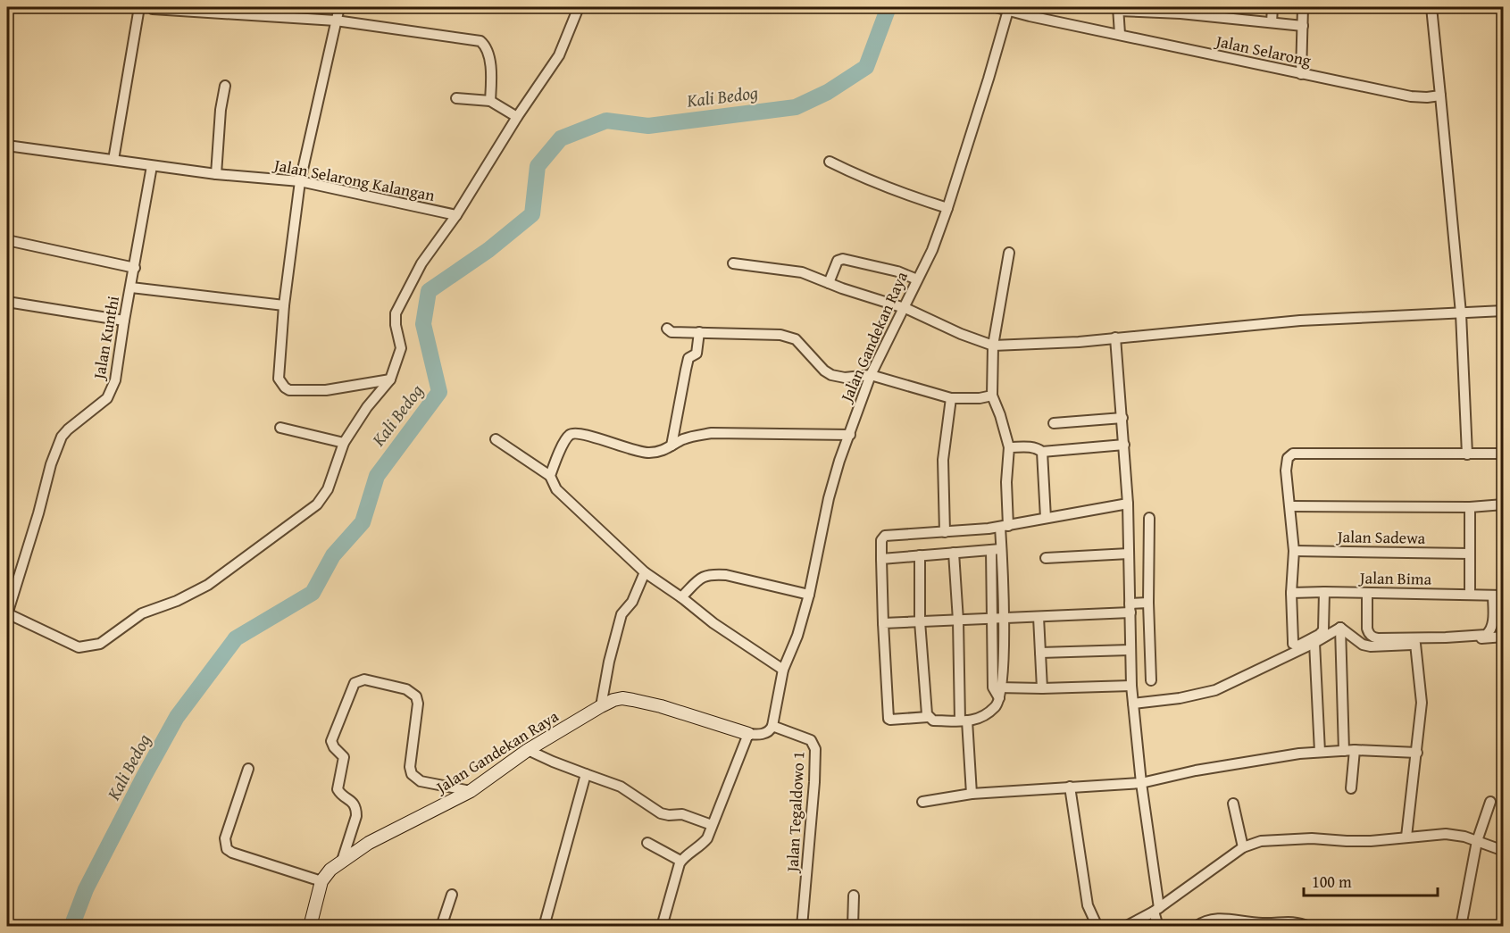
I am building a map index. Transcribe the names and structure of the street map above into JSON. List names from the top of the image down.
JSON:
{
  "streets": {
    "street": [
      "Jalan Selarong",
      "Jalan Selarong Kalangan",
      "Jalan Gandekan Raya",
      "Jalan Kunthi",
      "Jalan Sadewa",
      "Jalan Bima",
      "Jalan Tegaldowo 1"
    ]
  },
  "crossings": [
    ["Jalan Selarong", "Jalan Gandekan Raya"],
    ["Jalan Selarong Kalangan", "Jalan Kunthi"],
    ["Jalan Gandekan Raya", "Jalan Tegaldowo 1"]
  ],
  "water": ["Kali Bedog"],
  "scale_bar": "100 m"
}
